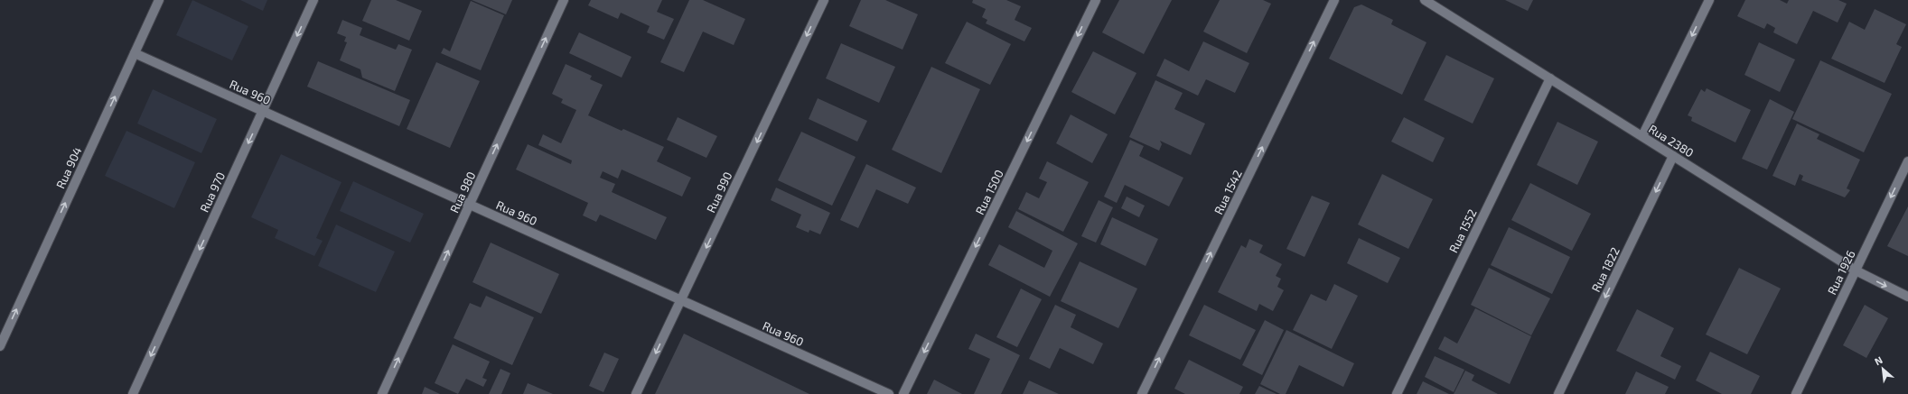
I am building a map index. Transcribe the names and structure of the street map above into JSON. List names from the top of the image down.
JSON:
{
  "streets": {
    "street": [
      "Rua 960",
      "Rua 2380",
      "Rua 904",
      "Rua 970",
      "Rua 980",
      "Rua 990",
      "Rua 1500",
      "Rua 1542",
      "Rua 1552",
      "Rua 1822",
      "Rua 1926"
    ]
  },
  "crossings": [
    ["Rua 960", "Rua 904"],
    ["Rua 960", "Rua 970"],
    ["Rua 960", "Rua 980"],
    ["Rua 960", "Rua 990"],
    ["Rua 2380", "Rua 1552"],
    ["Rua 2380", "Rua 1822"],
    ["Rua 2380", "Rua 1926"]
  ],
  "one_way": [
    "Rua 904",
    "Rua 970",
    "Rua 980",
    "Rua 990",
    "Rua 1500",
    "Rua 1542",
    "Rua 1822",
    "Rua 1926"
  ],
  "north": "top left"
}
